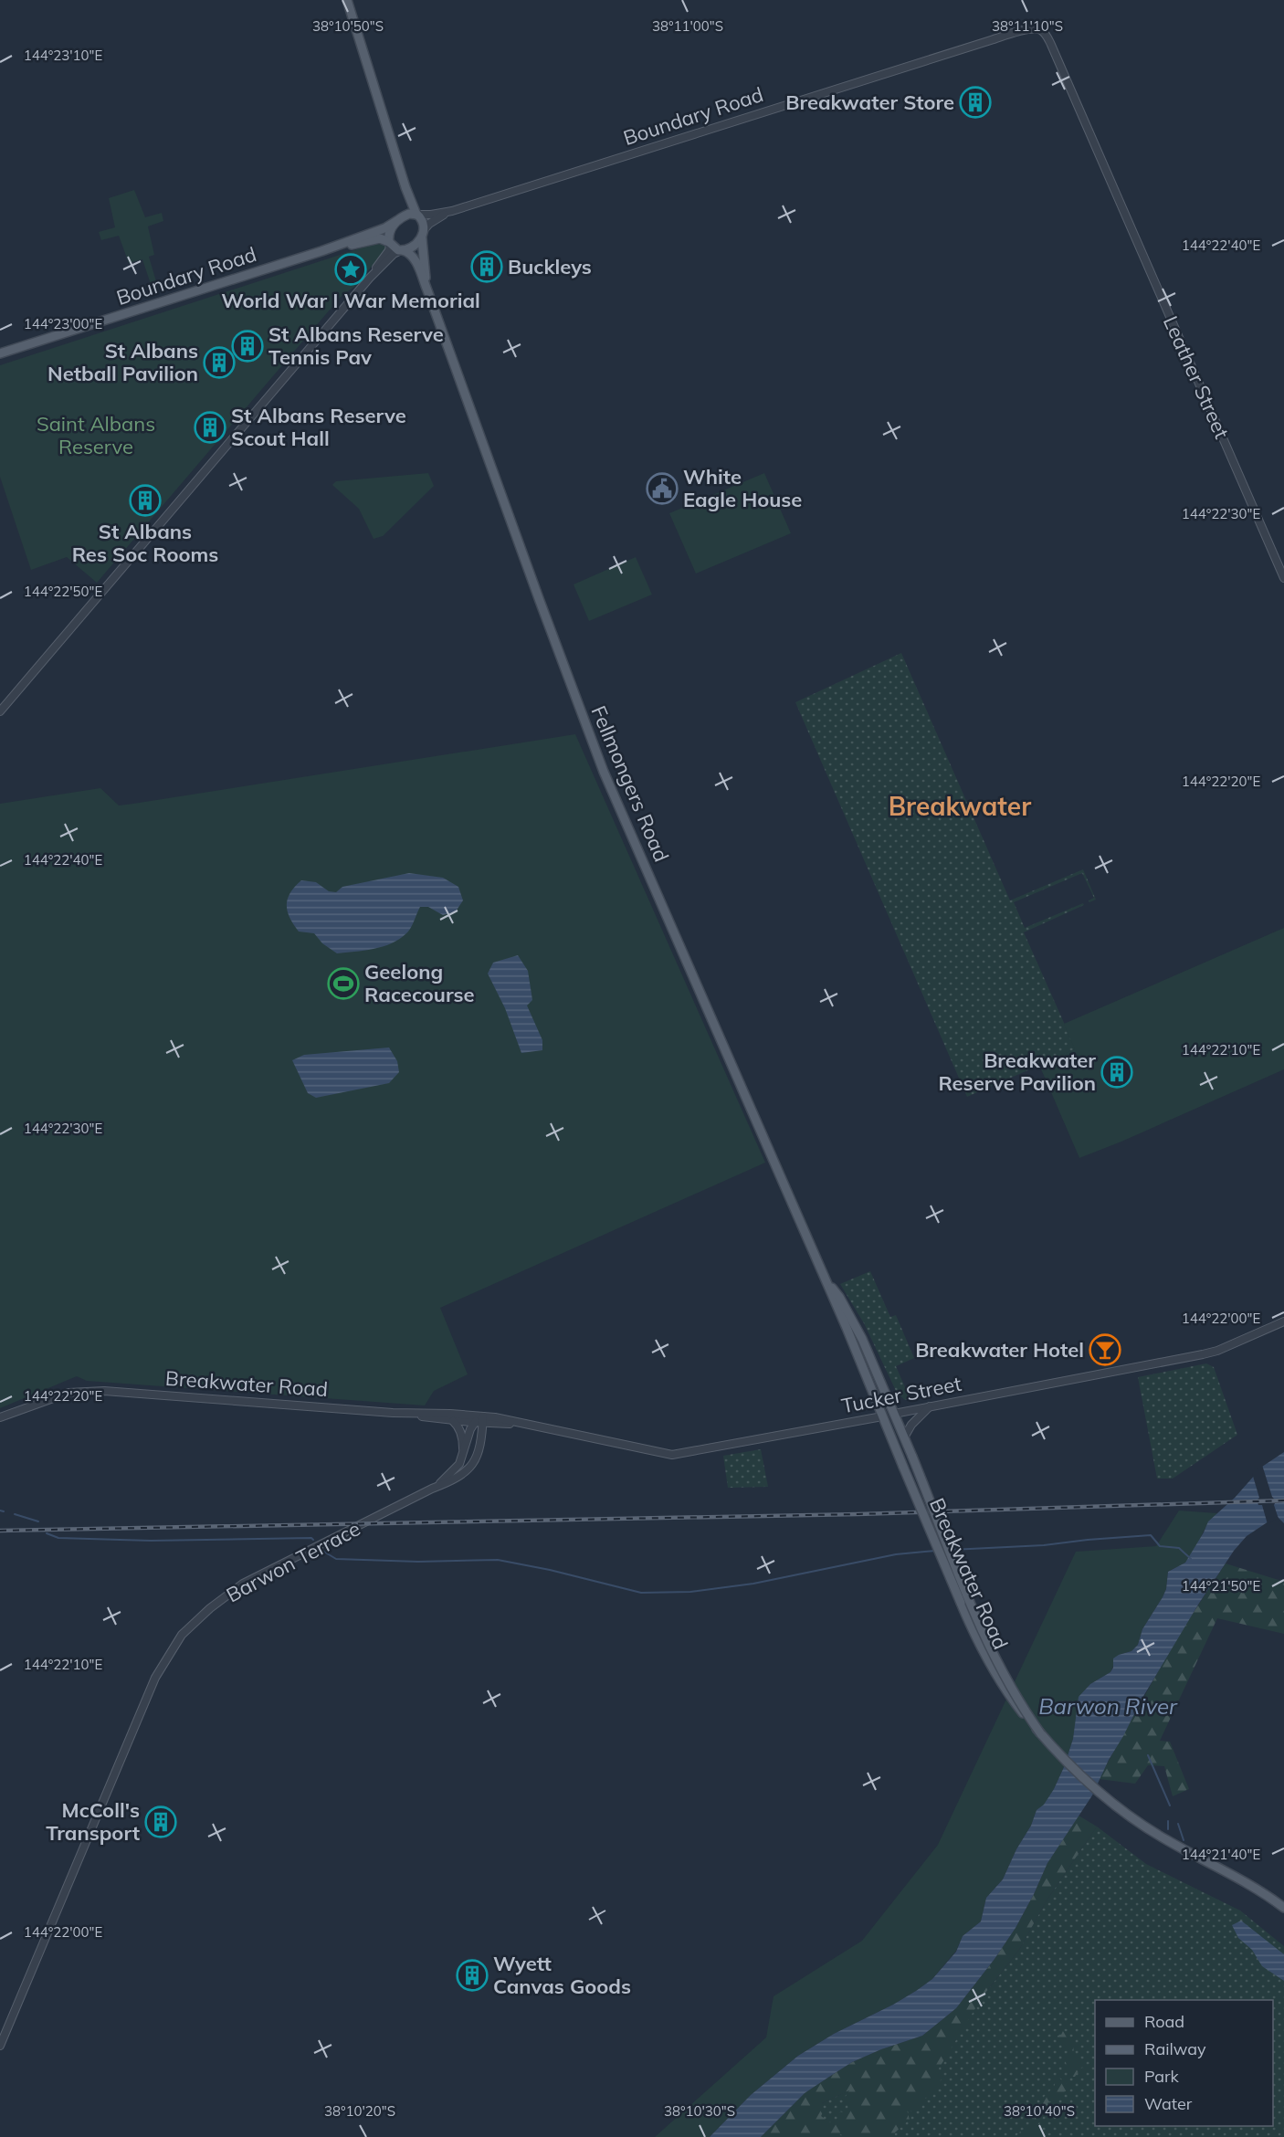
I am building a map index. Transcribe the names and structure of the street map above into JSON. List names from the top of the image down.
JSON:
{
  "streets": {
    "main road": [
      "Boundary Road",
      "Fellmongers Road",
      "Breakwater Road",
      "Tucker Street"
    ],
    "street": ["Leather Street", "Barwon Terrace"]
  },
  "crossings": [
    ["Boundary Road", "Leather Street"],
    ["Boundary Road", "Fellmongers Road"],
    ["Fellmongers Road", "Breakwater Road"],
    ["Fellmongers Road", "Tucker Street"],
    ["Breakwater Road", "Tucker Street"],
    ["Tucker Street", "Barwon Terrace"]
  ],
  "districts": ["Breakwater"],
  "water": ["Barwon River"],
  "parks": ["Saint Albans Reserve"],
  "places": {
    "building": [
      "Breakwater Store",
      "Buckleys",
      "St Albans Reserve Tennis Pav",
      "St Albans Netball Pavilion",
      "St Albans Reserve Scout Hall",
      "St Albans Res Soc Rooms",
      "Breakwater Reserve Pavilion",
      "McColl's Transport",
      "Wyett Canvas Goods"
    ],
    "place": ["World War I War Memorial"],
    "public building": ["White Eagle House"],
    "sports": ["Geelong Racecourse"],
    "bar": ["Breakwater Hotel"]
  },
  "legend": [
    "Road",
    "Railway",
    "Park",
    "Water"
  ],
  "coordinates": [
    "38°10'50\"S",
    "38°11'00\"S",
    "38°11'10\"S",
    "144°23'10\"E",
    "144°22'40\"E",
    "144°23'00\"E",
    "144°22'30\"E",
    "144°22'50\"E",
    "144°22'20\"E",
    "144°22'10\"E",
    "144°22'00\"E",
    "144°21'50\"E",
    "144°21'40\"E",
    "38°10'20\"S",
    "38°10'30\"S",
    "38°10'40\"S"
  ]
}
